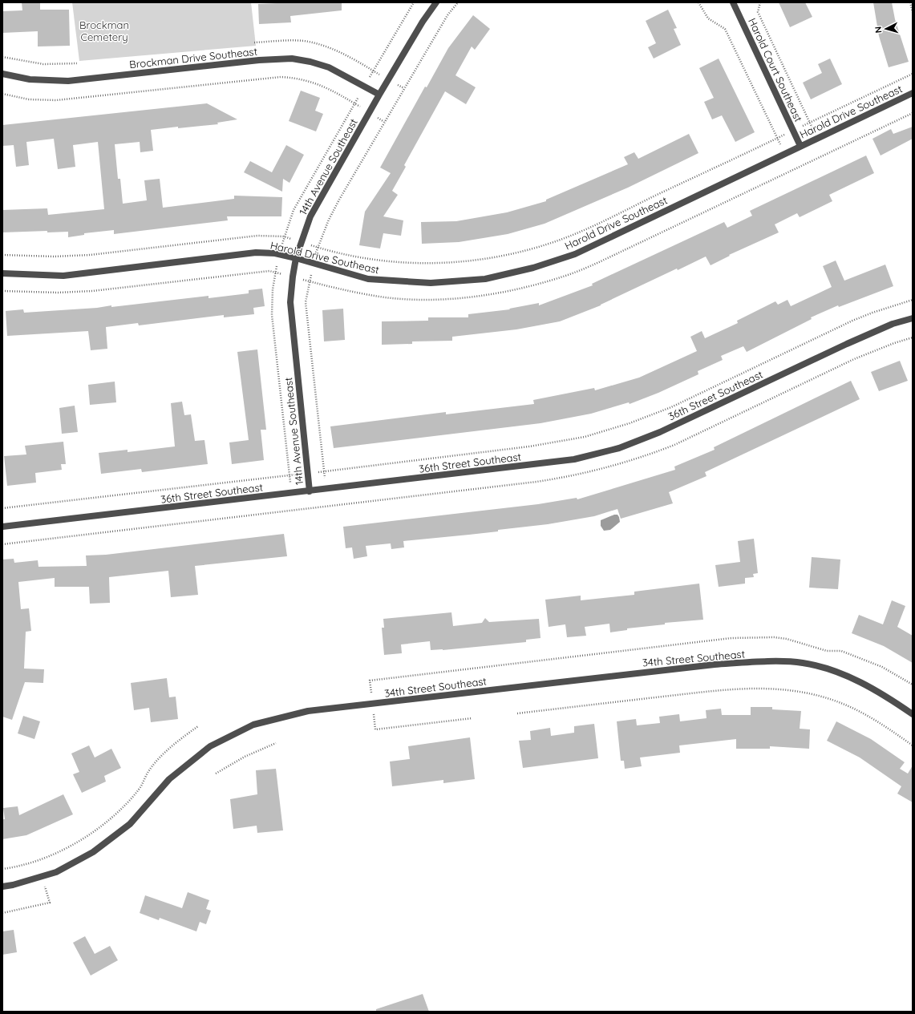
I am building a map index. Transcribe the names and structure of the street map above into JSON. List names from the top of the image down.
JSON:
{
  "streets": {
    "street": [
      "Brockman Drive Southeast",
      "Harold Court Southeast",
      "Harold Drive Southeast",
      "14th Avenue Southeast",
      "36th Street Southeast",
      "34th Street Southeast"
    ]
  },
  "crossings": [
    ["Brockman Drive Southeast", "14th Avenue Southeast"],
    ["Harold Court Southeast", "Harold Drive Southeast"],
    ["Harold Drive Southeast", "14th Avenue Southeast"],
    ["14th Avenue Southeast", "36th Street Southeast"]
  ],
  "parks": ["Brockman Cemetery"],
  "north": "left"
}
